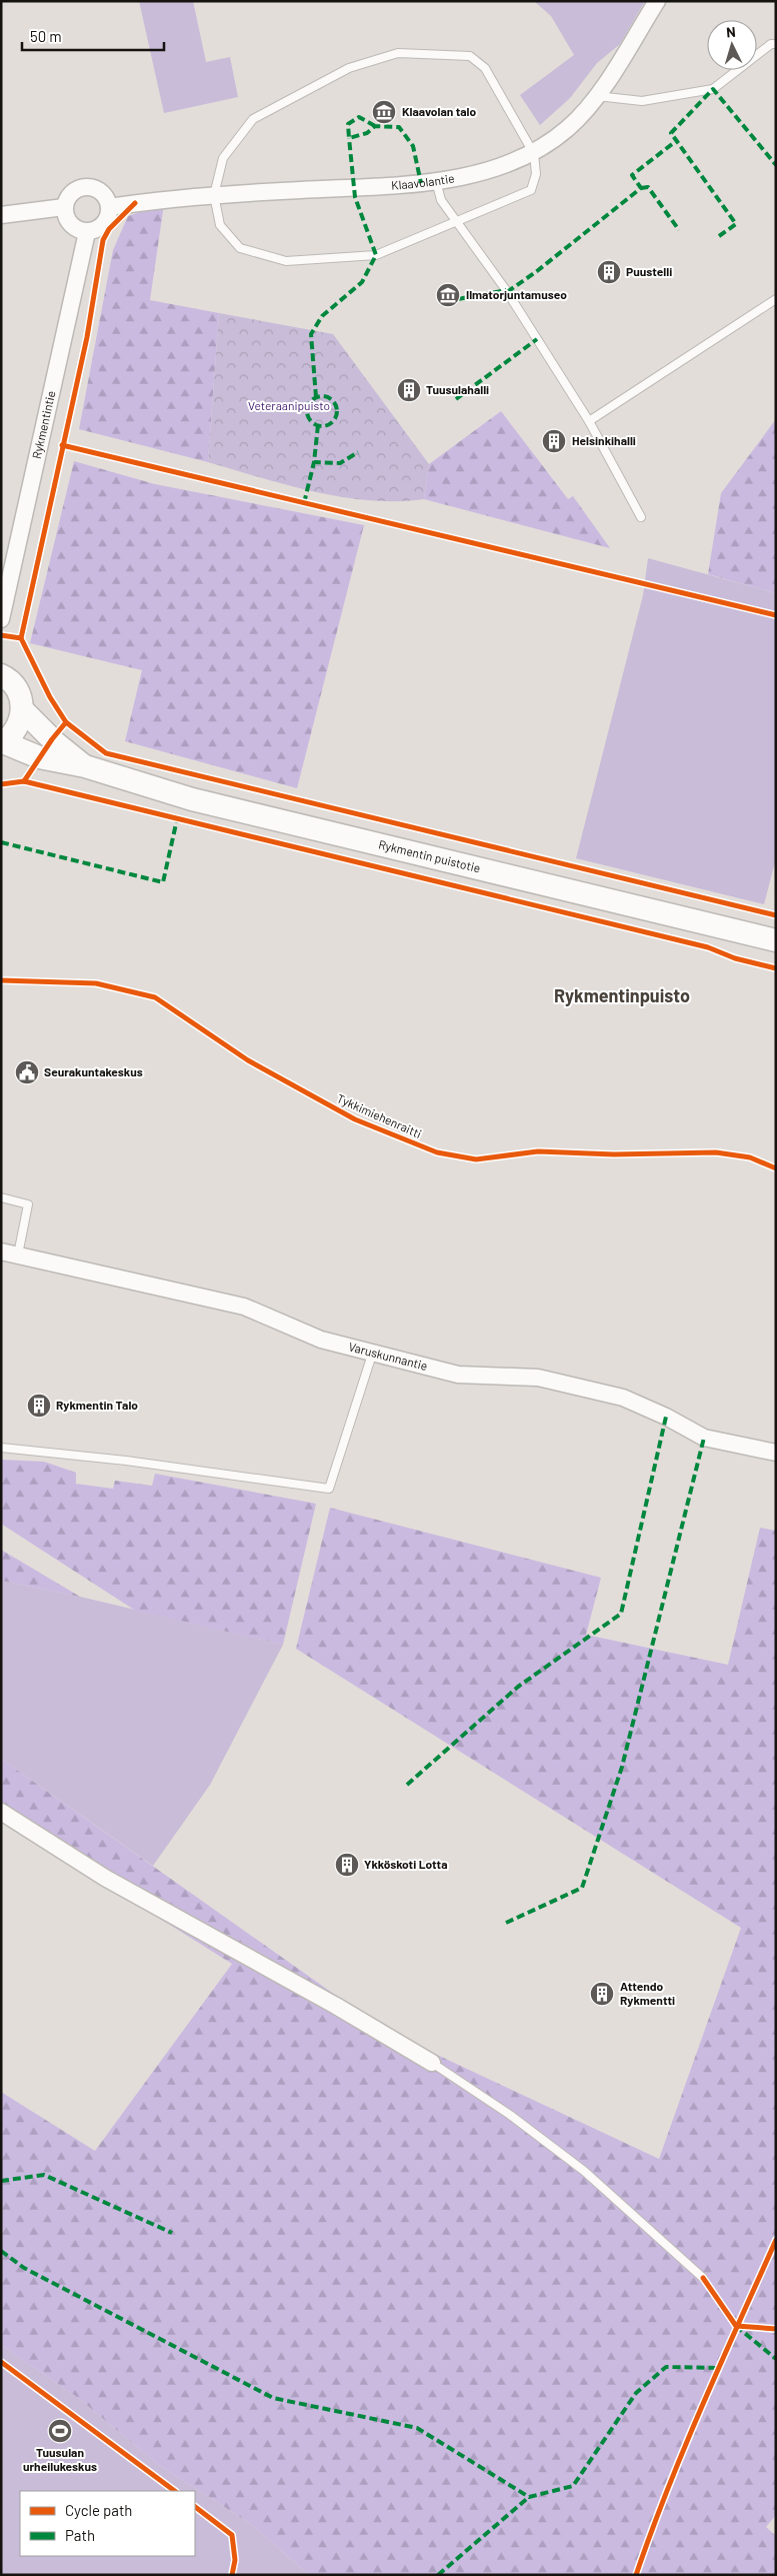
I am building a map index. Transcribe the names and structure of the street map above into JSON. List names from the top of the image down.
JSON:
{
  "streets": {
    "street": [
      "Klaavolantie",
      "Rykmentintie",
      "Rykmentin puistotie",
      "Varuskunnantie"
    ],
    "cycle path": ["Tykkimiehenraitti"]
  },
  "crossings": [
    ["Klaavolantie", "Rykmentintie"]
  ],
  "districts": ["Rykmentinpuisto"],
  "parks": ["Veteraanipuisto"],
  "places": {
    "museum": ["Klaavolan talo", "Ilmatorjuntamuseo"],
    "building": [
      "Puustelli",
      "Tuusulahalli",
      "Helsinkihalli",
      "Rykmentin Talo",
      "Ykköskoti Lotta",
      "Attendo Rykmentti"
    ],
    "public building": ["Seurakuntakeskus"],
    "sports": ["Tuusulan urheilukeskus"]
  },
  "legend": ["Cycle path", "Path"],
  "scale_bar": "50 m",
  "north": "top"
}
